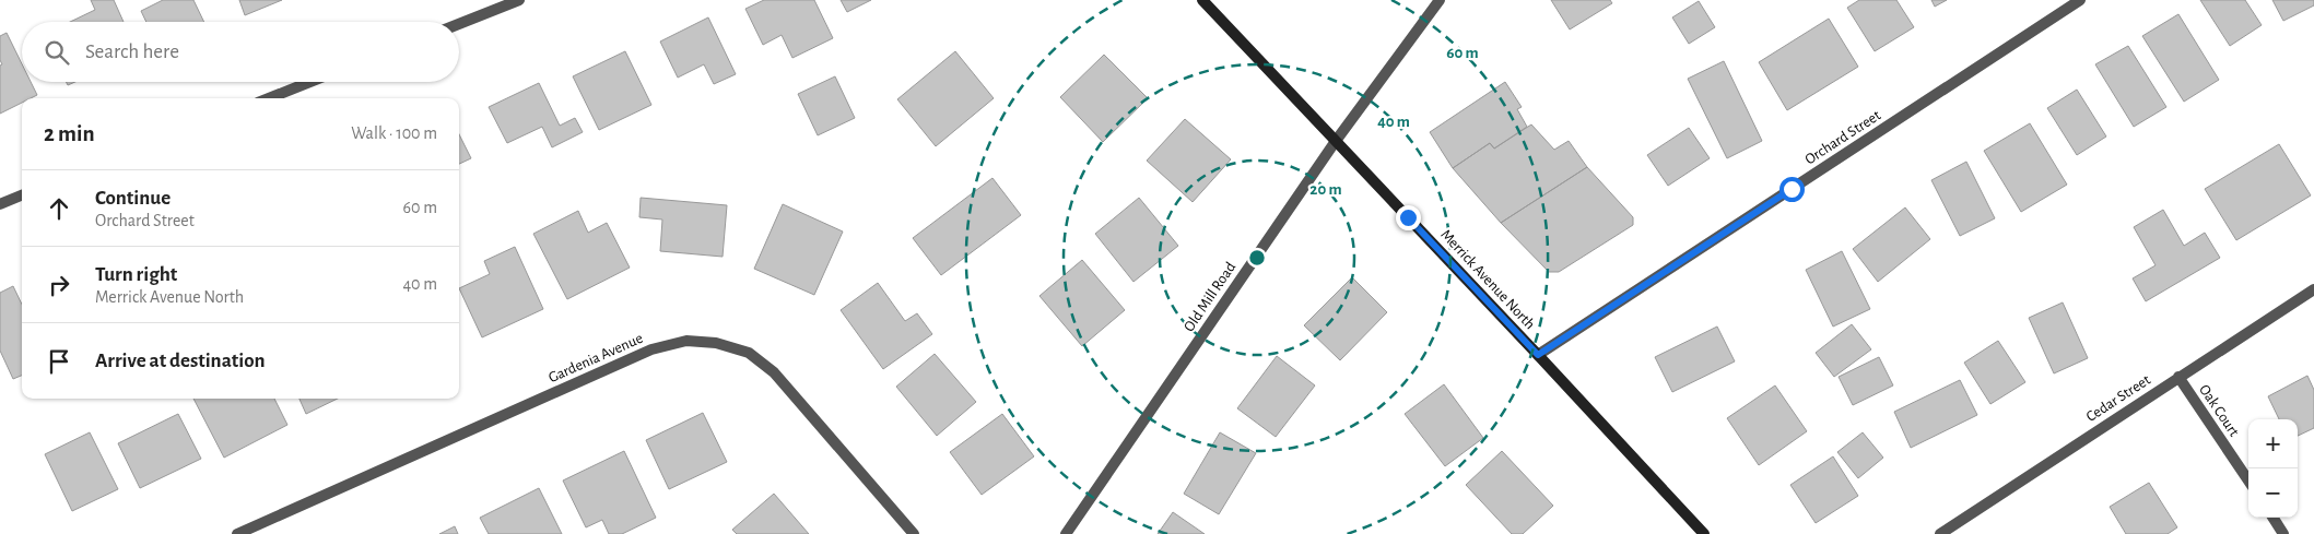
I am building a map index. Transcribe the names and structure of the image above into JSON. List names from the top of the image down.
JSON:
{
  "streets": {
    "main road": ["Merrick Avenue North"],
    "street": [
      "Orchard Street",
      "Old Mill Road",
      "Gardenia Avenue",
      "Cedar Street",
      "Oak Court"
    ]
  },
  "crossings": [
    ["Orchard Street", "Merrick Avenue North"],
    ["Merrick Avenue North", "Old Mill Road"],
    ["Cedar Street", "Oak Court"]
  ],
  "page": {
    "search": "Search here",
    "heading": ["2 min", "Walk · 100 m"],
    "list": [
      ["Continue", "Orchard Street", "60 m"],
      ["Turn right", "Merrick Avenue North", "40 m"],
      "Arrive at destination"
    ],
    "map_buttons": ["+", "−"]
  },
  "rings": ["60 m", "40 m", "20 m"]
}
